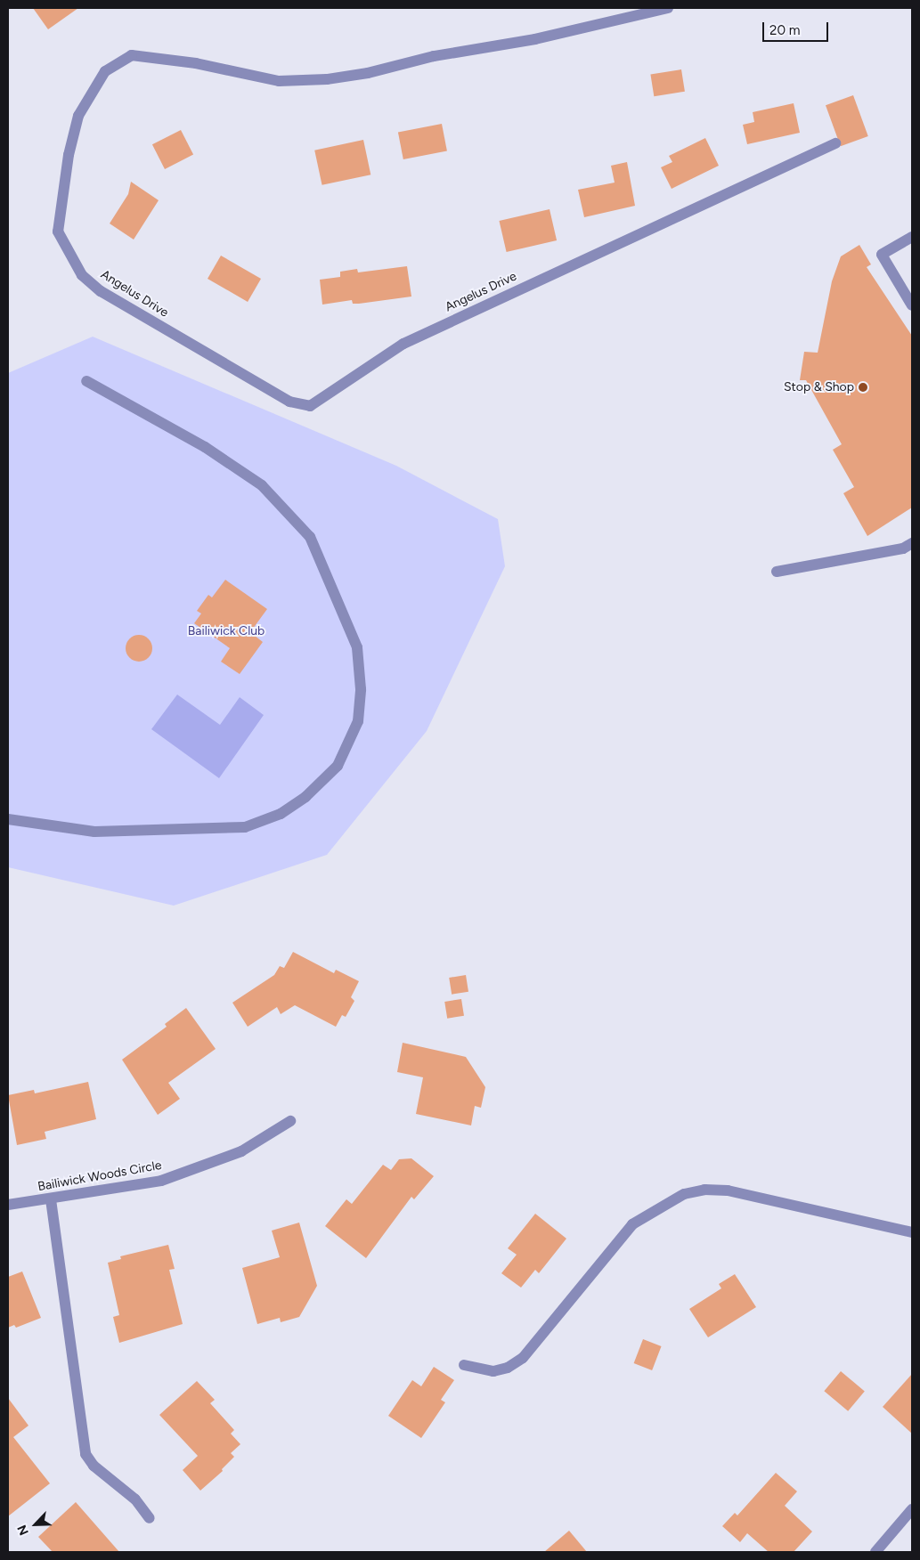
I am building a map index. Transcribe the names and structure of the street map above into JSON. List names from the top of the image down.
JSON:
{
  "streets": {
    "street": ["Angelus Drive", "Bailiwick Woods Circle"]
  },
  "parks": ["Bailiwick Club"],
  "places": ["Stop & Shop"],
  "scale_bar": "20 m",
  "north": "bottom left"
}
